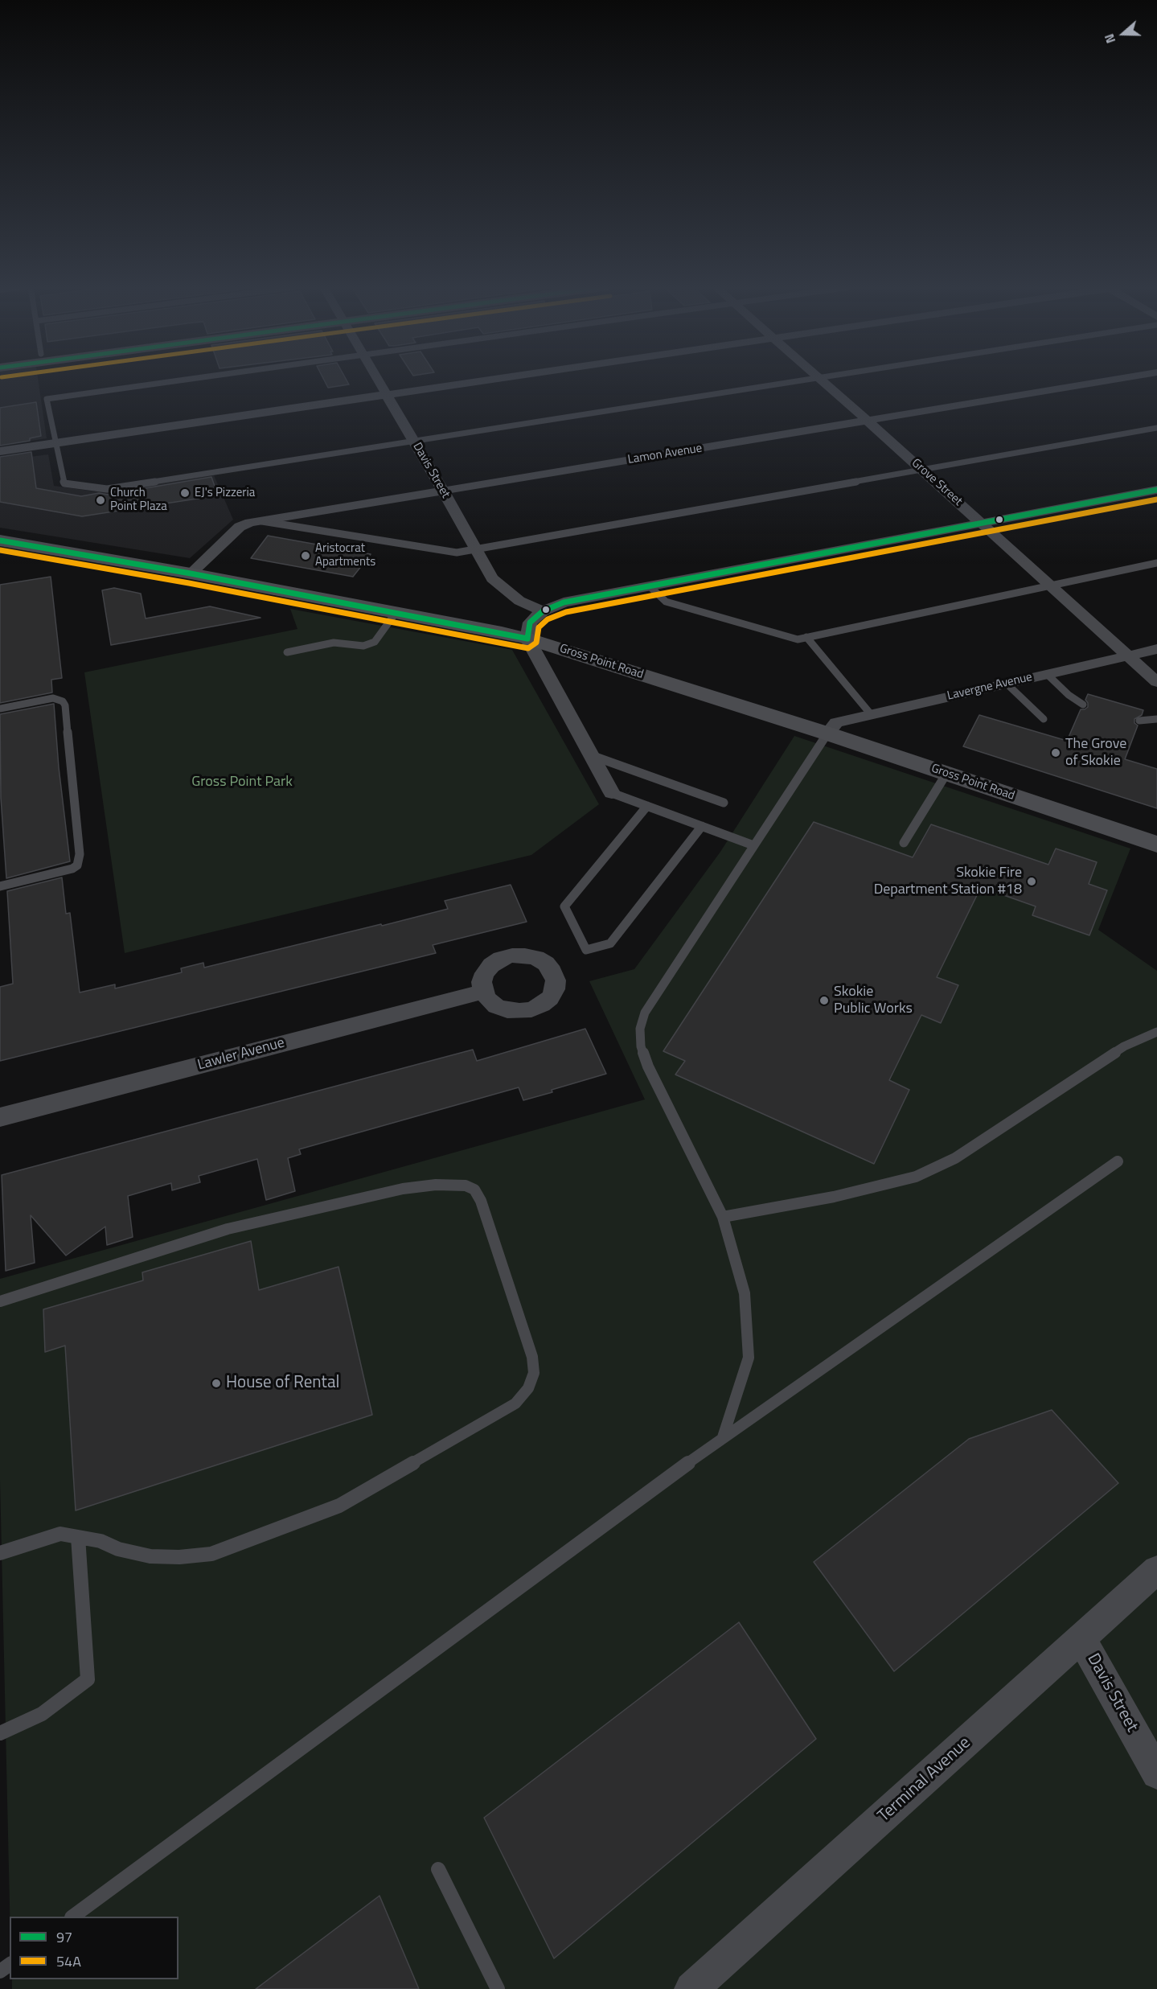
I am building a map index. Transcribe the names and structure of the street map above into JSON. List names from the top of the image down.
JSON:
{
  "streets": {
    "main road": ["Gross Point Road"],
    "street": [
      "Lamon Avenue",
      "Davis Street",
      "Grove Street",
      "Lavergne Avenue",
      "Lawler Avenue",
      "Terminal Avenue"
    ]
  },
  "crossings": [
    ["Lamon Avenue", "Davis Street"],
    ["Lamon Avenue", "Grove Street"],
    ["Lamon Avenue", "Gross Point Road"],
    ["Davis Street", "Terminal Avenue"],
    ["Grove Street", "Lavergne Avenue"],
    ["Gross Point Road", "Lavergne Avenue"]
  ],
  "parks": ["Gross Point Park"],
  "places": [
    "EJ's Pizzeria",
    "Church Point Plaza",
    "Aristocrat Apartments",
    "The Grove of Skokie",
    "Skokie Fire Department Station #18",
    "Skokie Public Works",
    "House of Rental"
  ],
  "lines": ["transit line 97", "transit line 54A"],
  "legend": ["97", "54A"],
  "north": "left"
}
